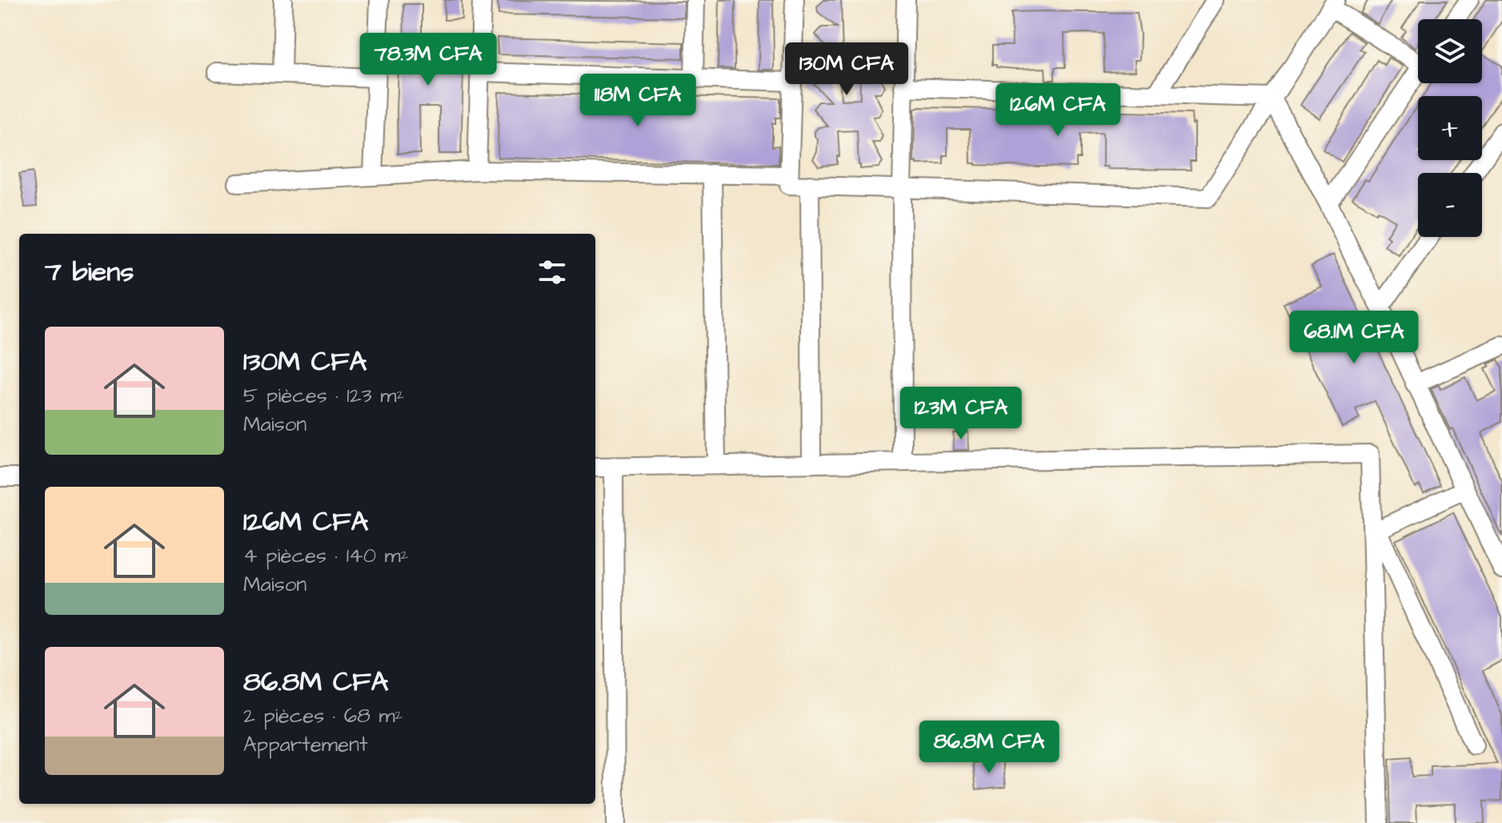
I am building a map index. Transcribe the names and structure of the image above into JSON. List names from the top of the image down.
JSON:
{
  "page": {
    "map_buttons": ["+", "−"],
    "price": [
      "78.3M CFA",
      "130M CFA",
      "118M CFA",
      "126M CFA",
      "68.1M CFA",
      "123M CFA",
      "86.8M CFA"
    ],
    "heading": "7 biens",
    "list": [
      {
        "name": "130M CFA",
        "note": "5 pièces · 123 m² · Maison"
      },
      {
        "name": "126M CFA",
        "note": "4 pièces · 140 m² · Maison"
      },
      {
        "name": "86.8M CFA",
        "note": "2 pièces · 68 m² · Appartement"
      }
    ]
  }
}
